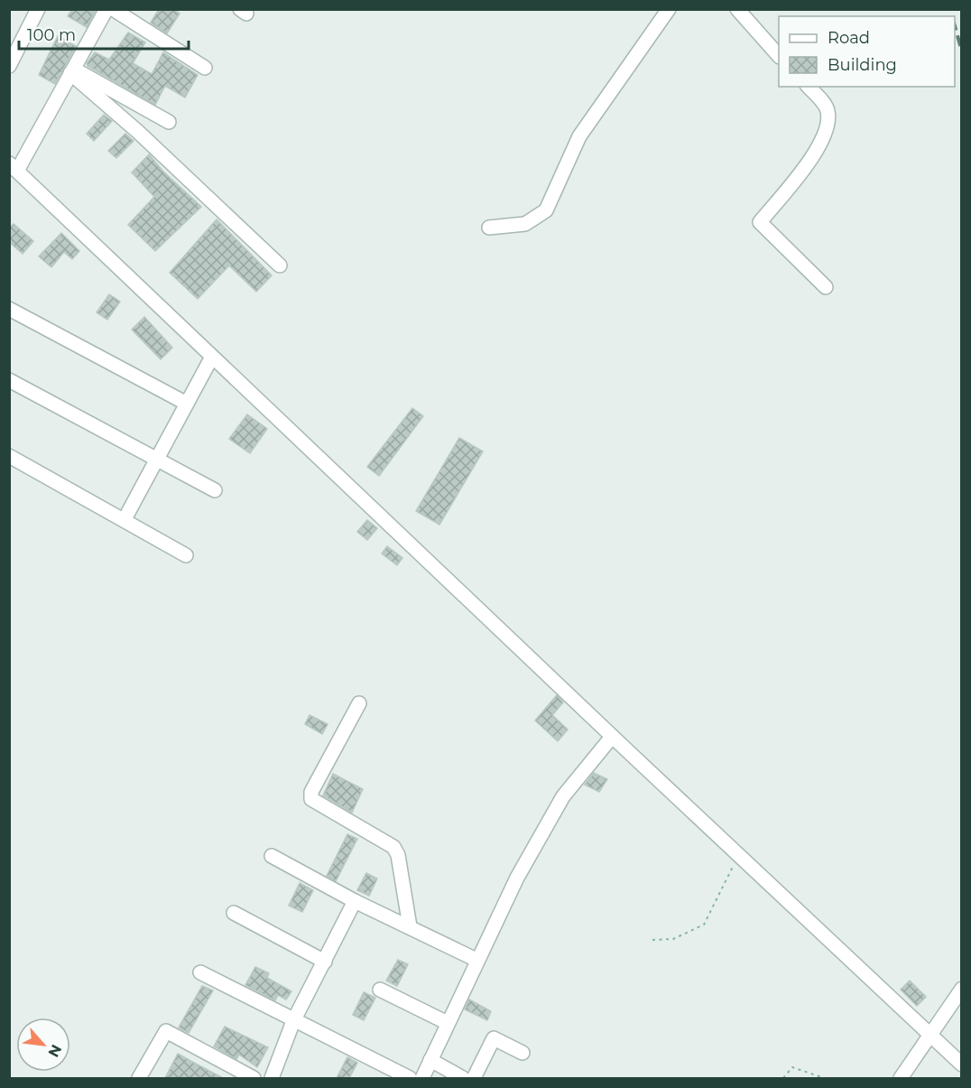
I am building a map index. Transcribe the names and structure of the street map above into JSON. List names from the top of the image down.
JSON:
{
  "legend": ["Road", "Building"],
  "scale_bar": "100 m",
  "north": "bottom right"
}
